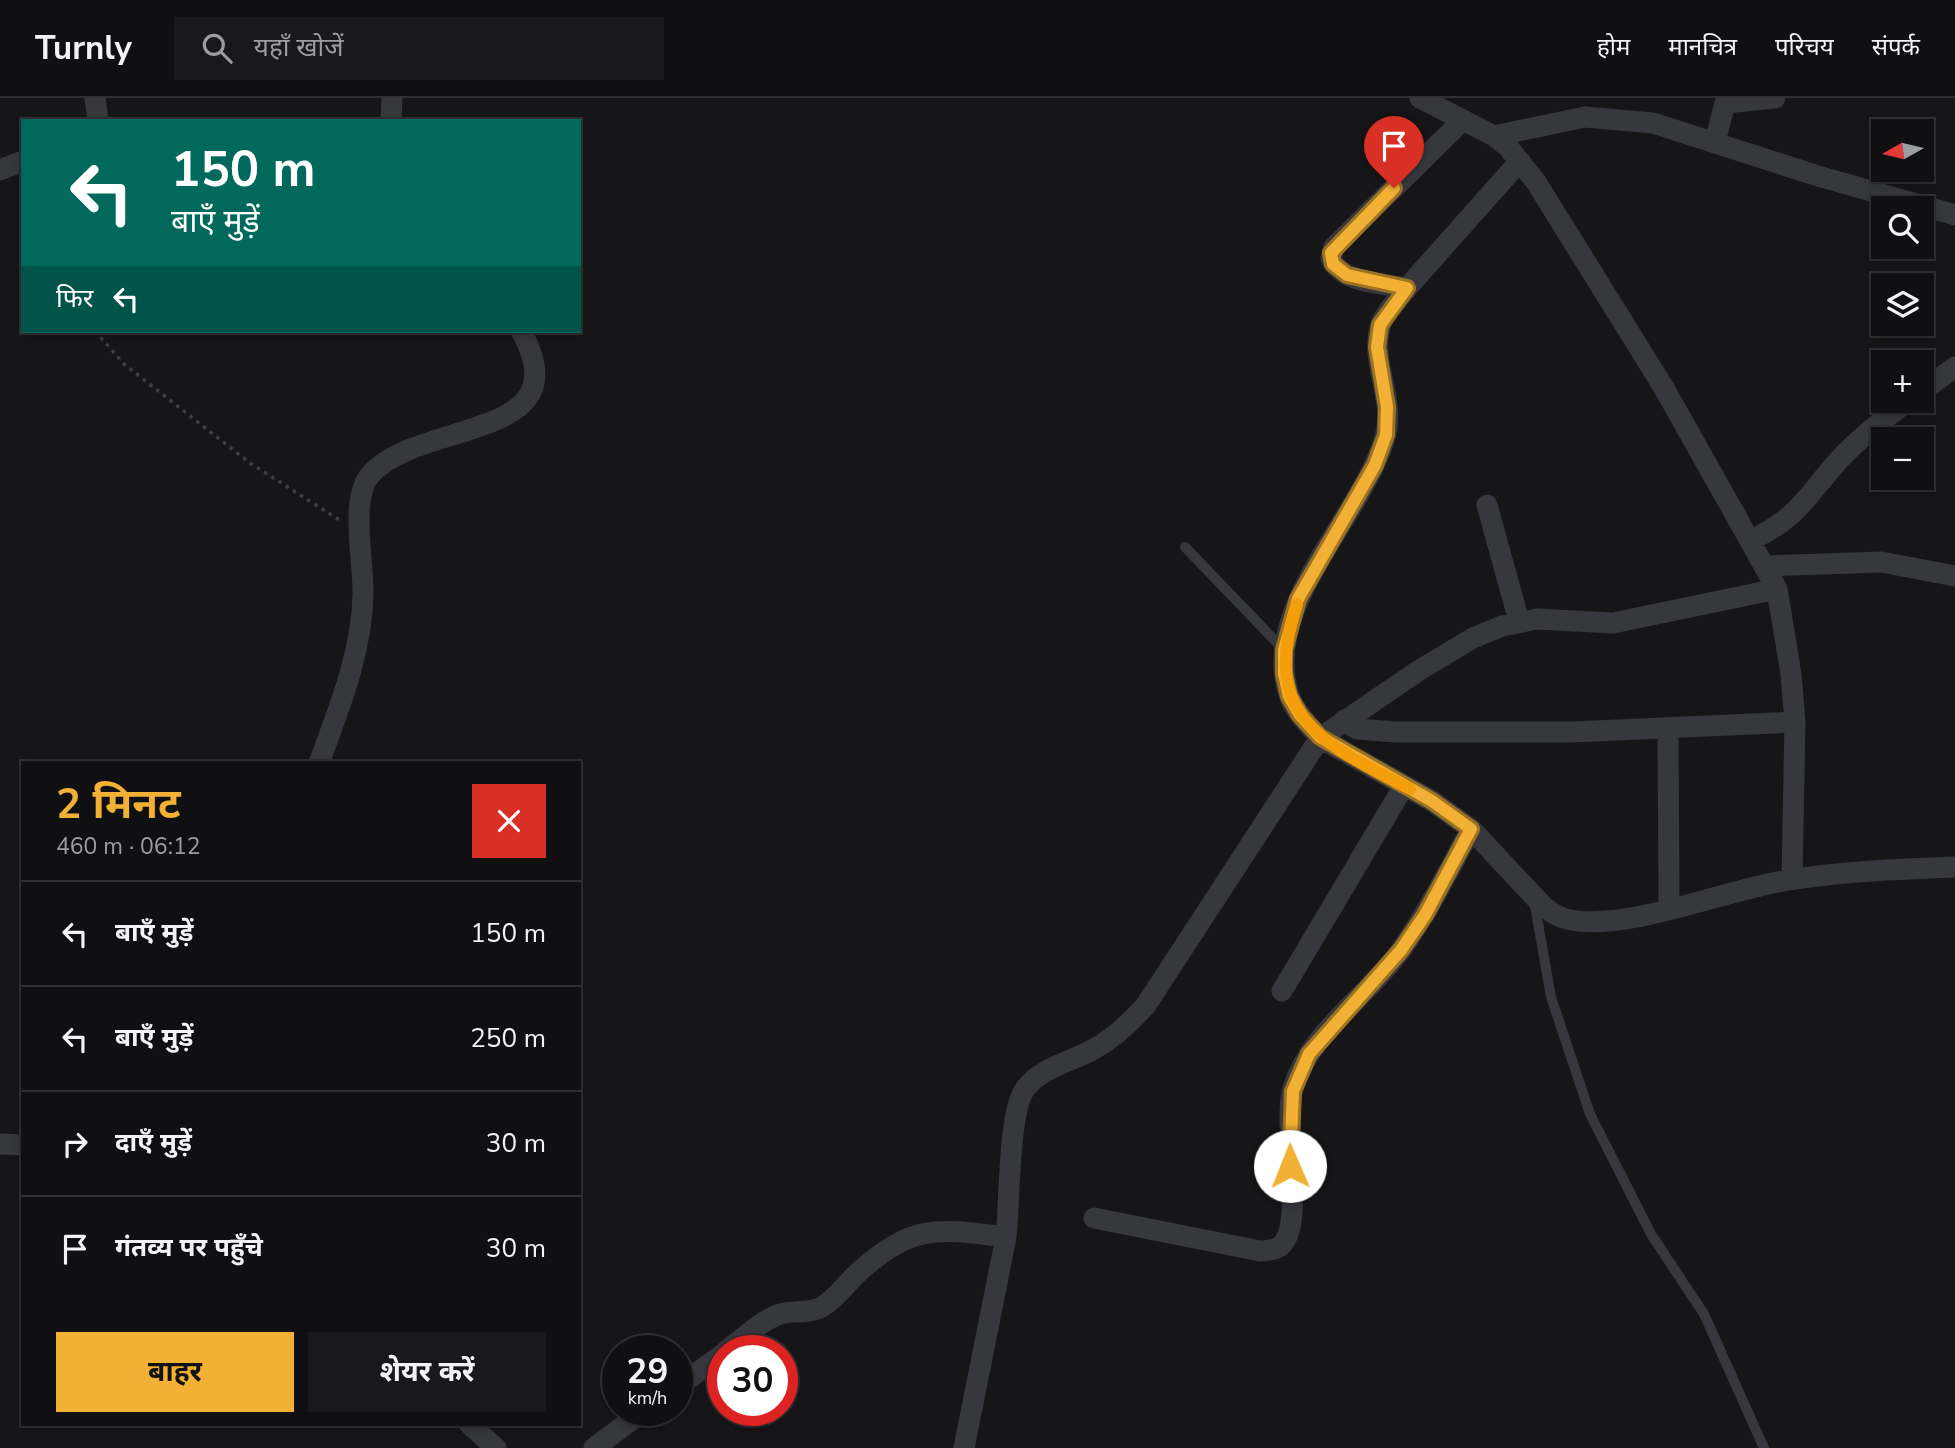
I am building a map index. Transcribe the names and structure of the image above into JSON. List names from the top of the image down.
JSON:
{
  "north": "left",
  "page": {
    "header": "Turnly",
    "search": "यहाँ खोजें",
    "nav": [
      "होम",
      "मानचित्र",
      "परिचय",
      "संपर्क"
    ],
    "map_buttons": ["+", "−"],
    "turn": ["150 m", "बाएँ मुड़ें"],
    "then": "फिर",
    "heading": ["2 मिनट", "460 m · 06:12"],
    "list": [
      {
        "name": "बाएँ मुड़ें",
        "value": "150 m"
      },
      {
        "name": "बाएँ मुड़ें",
        "value": "250 m"
      },
      {
        "name": "दाएँ मुड़ें",
        "value": "30 m"
      },
      {
        "name": "गंतव्य पर पहुँचे",
        "value": "30 m"
      }
    ],
    "buttons": ["बाहर", "शेयर करें"],
    "speed": "29 km/h",
    "limit": "30"
  }
}
